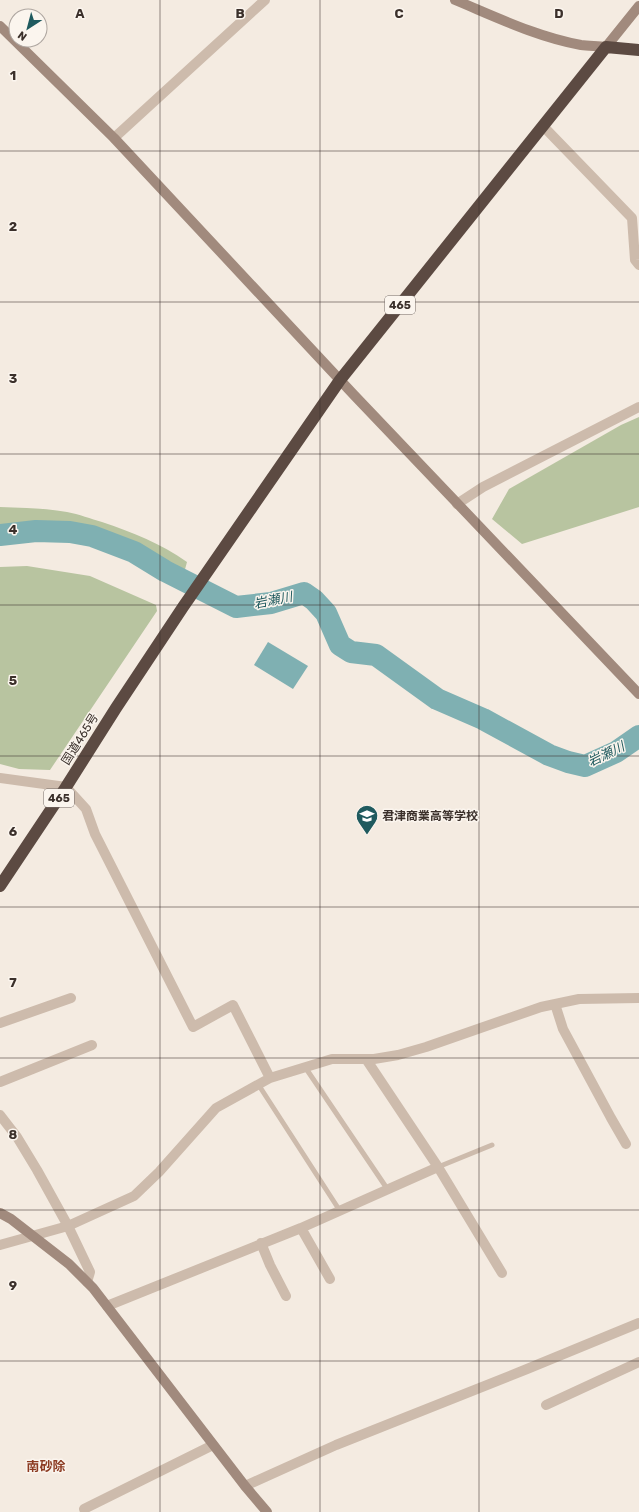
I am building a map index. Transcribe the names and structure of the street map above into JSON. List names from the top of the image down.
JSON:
{
  "streets": {
    "highway": ["465", "国道465号"]
  },
  "crossings": [
    ["465", "国道465号"]
  ],
  "districts": ["南砂除"],
  "water": ["岩瀬川"],
  "places": {
    "school or university": ["君津商業高等学校"]
  },
  "north": "bottom left",
  "grid": {
    "columns": [
      "A",
      "B",
      "C",
      "D"
    ],
    "rows": [
      "1",
      "2",
      "3",
      "4",
      "5",
      "6",
      "7",
      "8",
      "9"
    ]
  }
}
